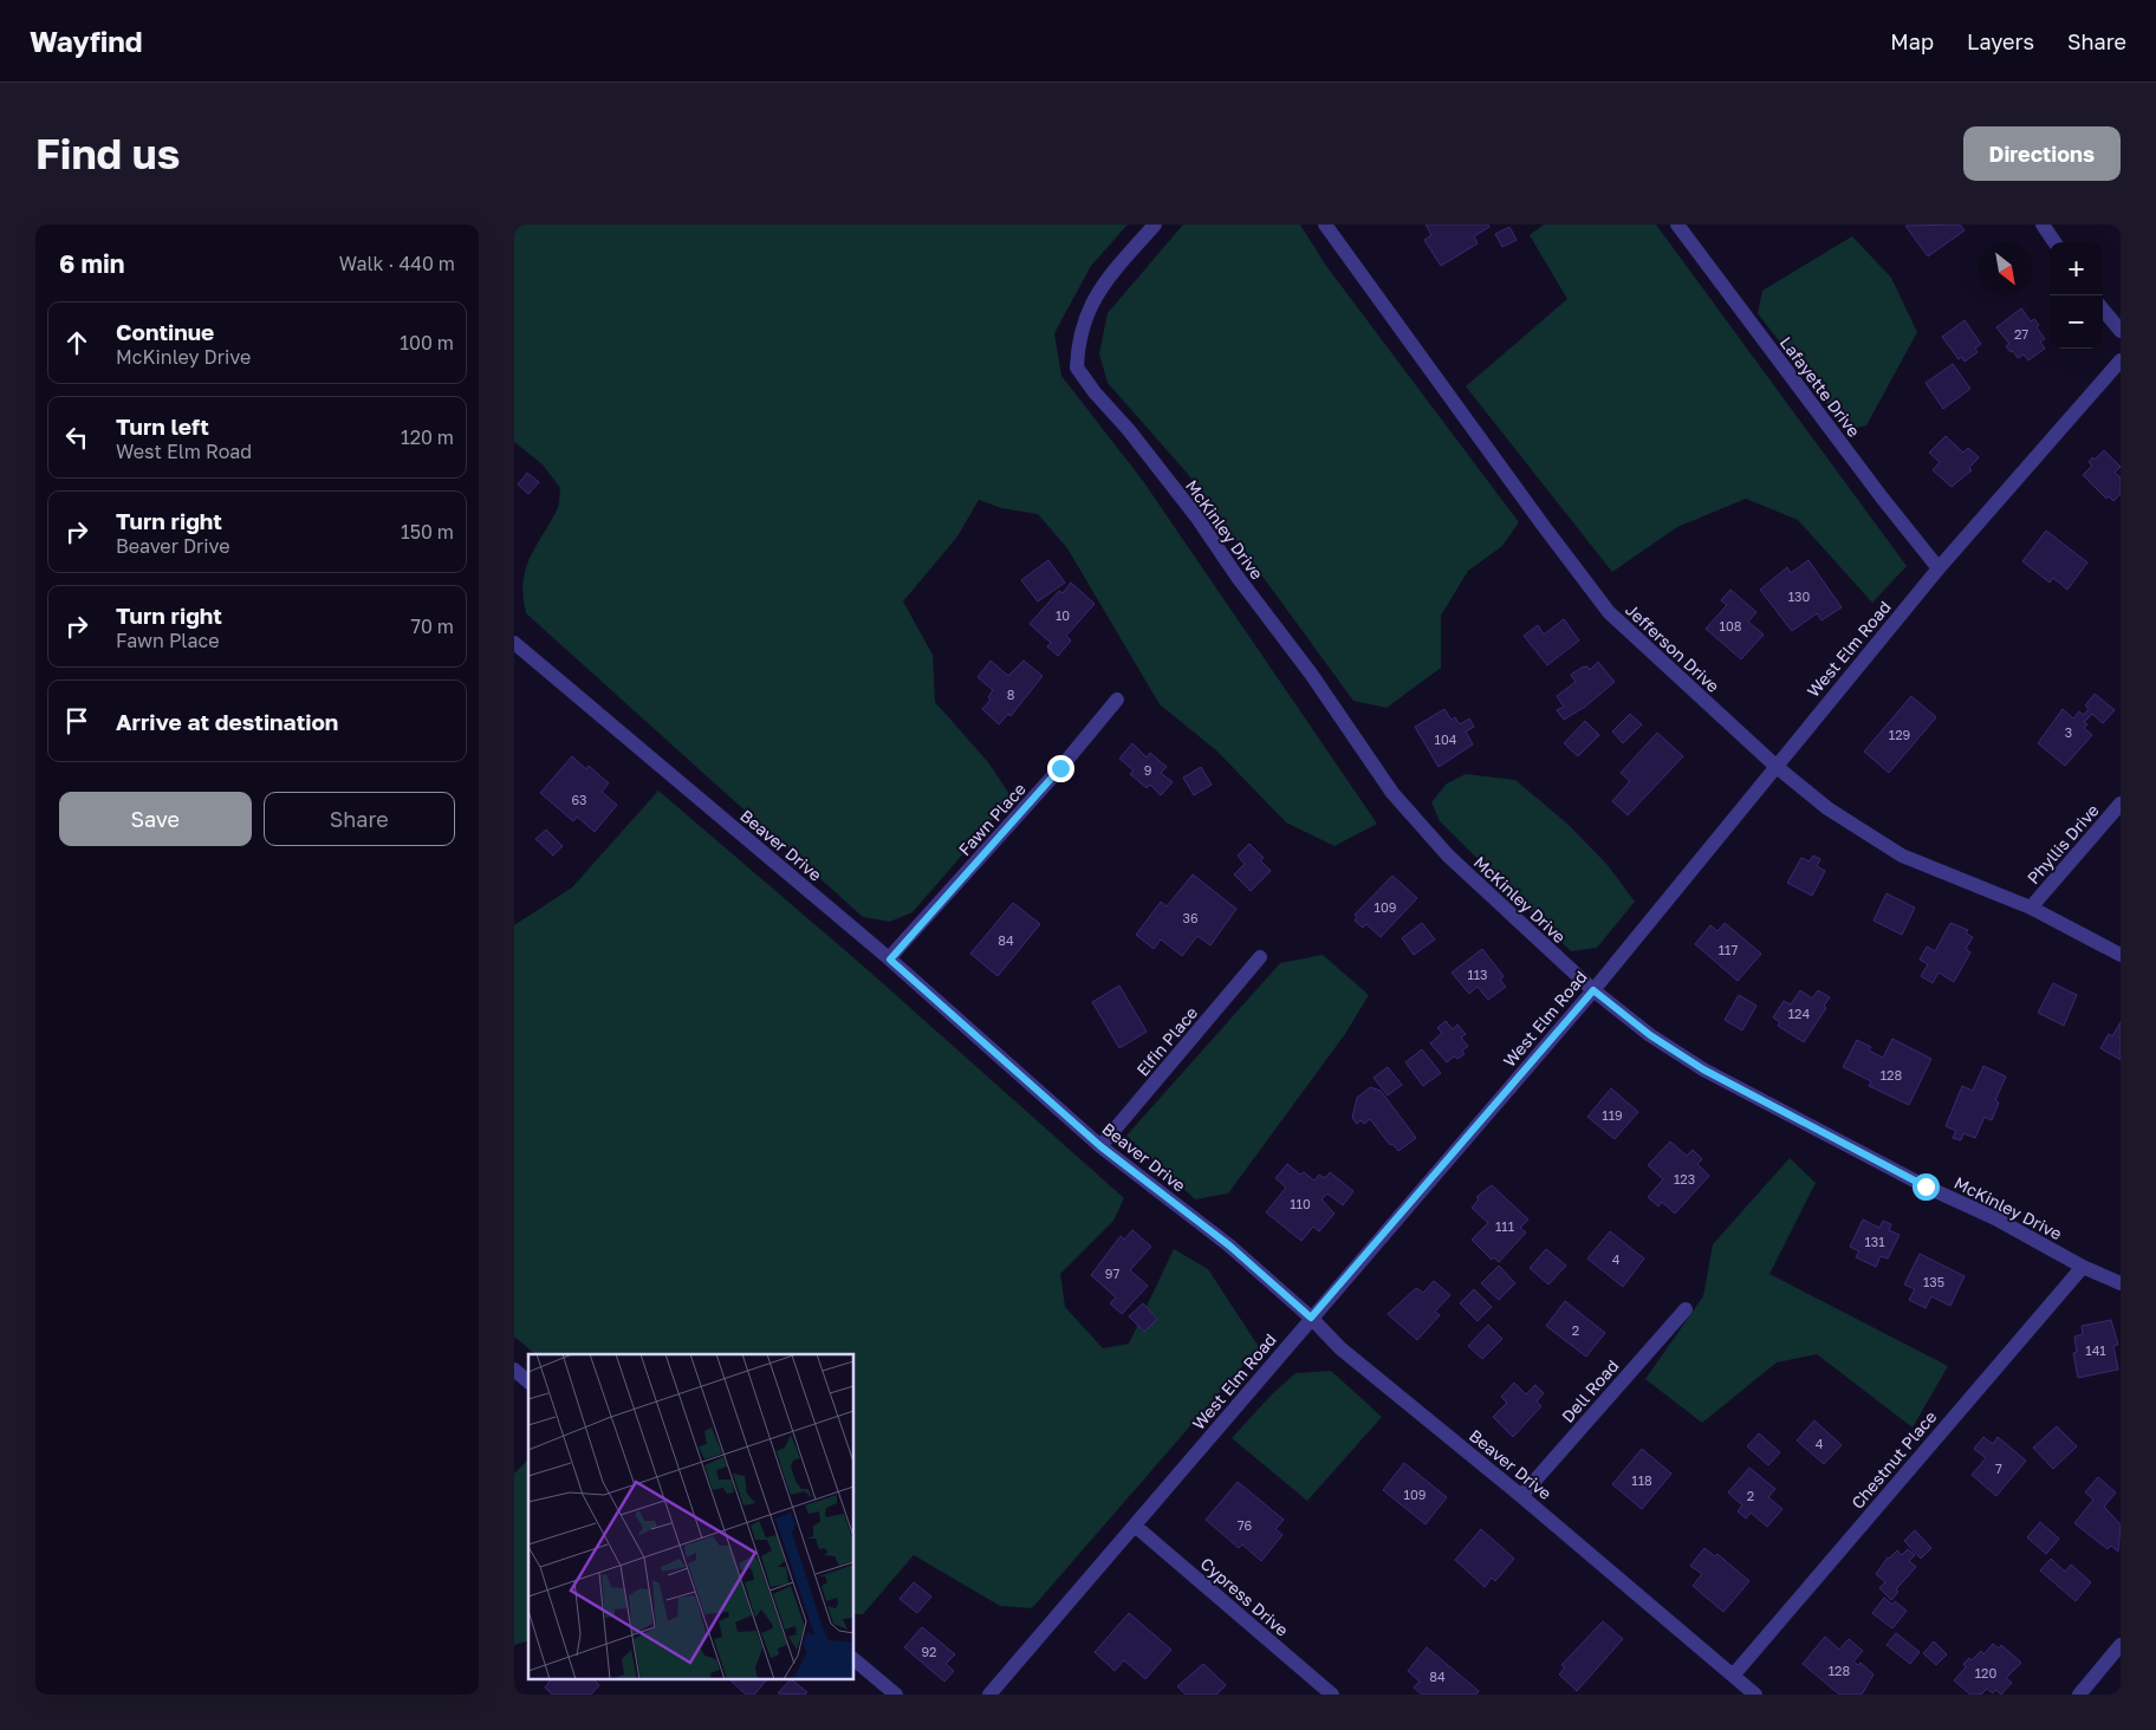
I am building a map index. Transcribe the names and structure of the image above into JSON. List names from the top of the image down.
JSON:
{
  "streets": {
    "street": [
      "Lafayette Drive",
      "McKinley Drive",
      "Jefferson Drive",
      "West Elm Road",
      "Fawn Place",
      "Phyllis Drive",
      "Beaver Drive",
      "Elfin Place",
      "Dell Road",
      "Chestnut Place",
      "Cypress Drive"
    ]
  },
  "crossings": [
    ["Lafayette Drive", "West Elm Road"],
    ["McKinley Drive", "West Elm Road"],
    ["McKinley Drive", "Chestnut Place"],
    ["Jefferson Drive", "West Elm Road"],
    ["Jefferson Drive", "Phyllis Drive"],
    ["West Elm Road", "Beaver Drive"],
    ["West Elm Road", "Cypress Drive"],
    ["Fawn Place", "Beaver Drive"],
    ["Beaver Drive", "Elfin Place"],
    ["Beaver Drive", "Dell Road"],
    ["Beaver Drive", "Chestnut Place"]
  ],
  "house_numbers": [
    "27",
    "130",
    "10",
    "108",
    "8",
    "3",
    "129",
    "104",
    "9",
    "63",
    "109",
    "36",
    "84",
    "117",
    "113",
    "124",
    "128",
    "119",
    "123",
    "110",
    "111",
    "131",
    "4",
    "97",
    "135",
    "2",
    "141",
    "4",
    "7",
    "118",
    "109",
    "2",
    "76",
    "92",
    "128",
    "120",
    "84"
  ],
  "north": "bottom right",
  "page": {
    "header": "Wayfind",
    "nav": ["Map", "Layers", "Share"],
    "buttons": [
      "Directions",
      ["Save", "Share"]
    ],
    "title": "Find us",
    "heading": ["6 min", "Walk · 440 m"],
    "map_buttons": ["+", "−"],
    "list": [
      ["Continue", "McKinley Drive", "100 m"],
      ["Turn left", "West Elm Road", "120 m"],
      ["Turn right", "Beaver Drive", "150 m"],
      ["Turn right", "Fawn Place", "70 m"],
      "Arrive at destination"
    ]
  }
}
